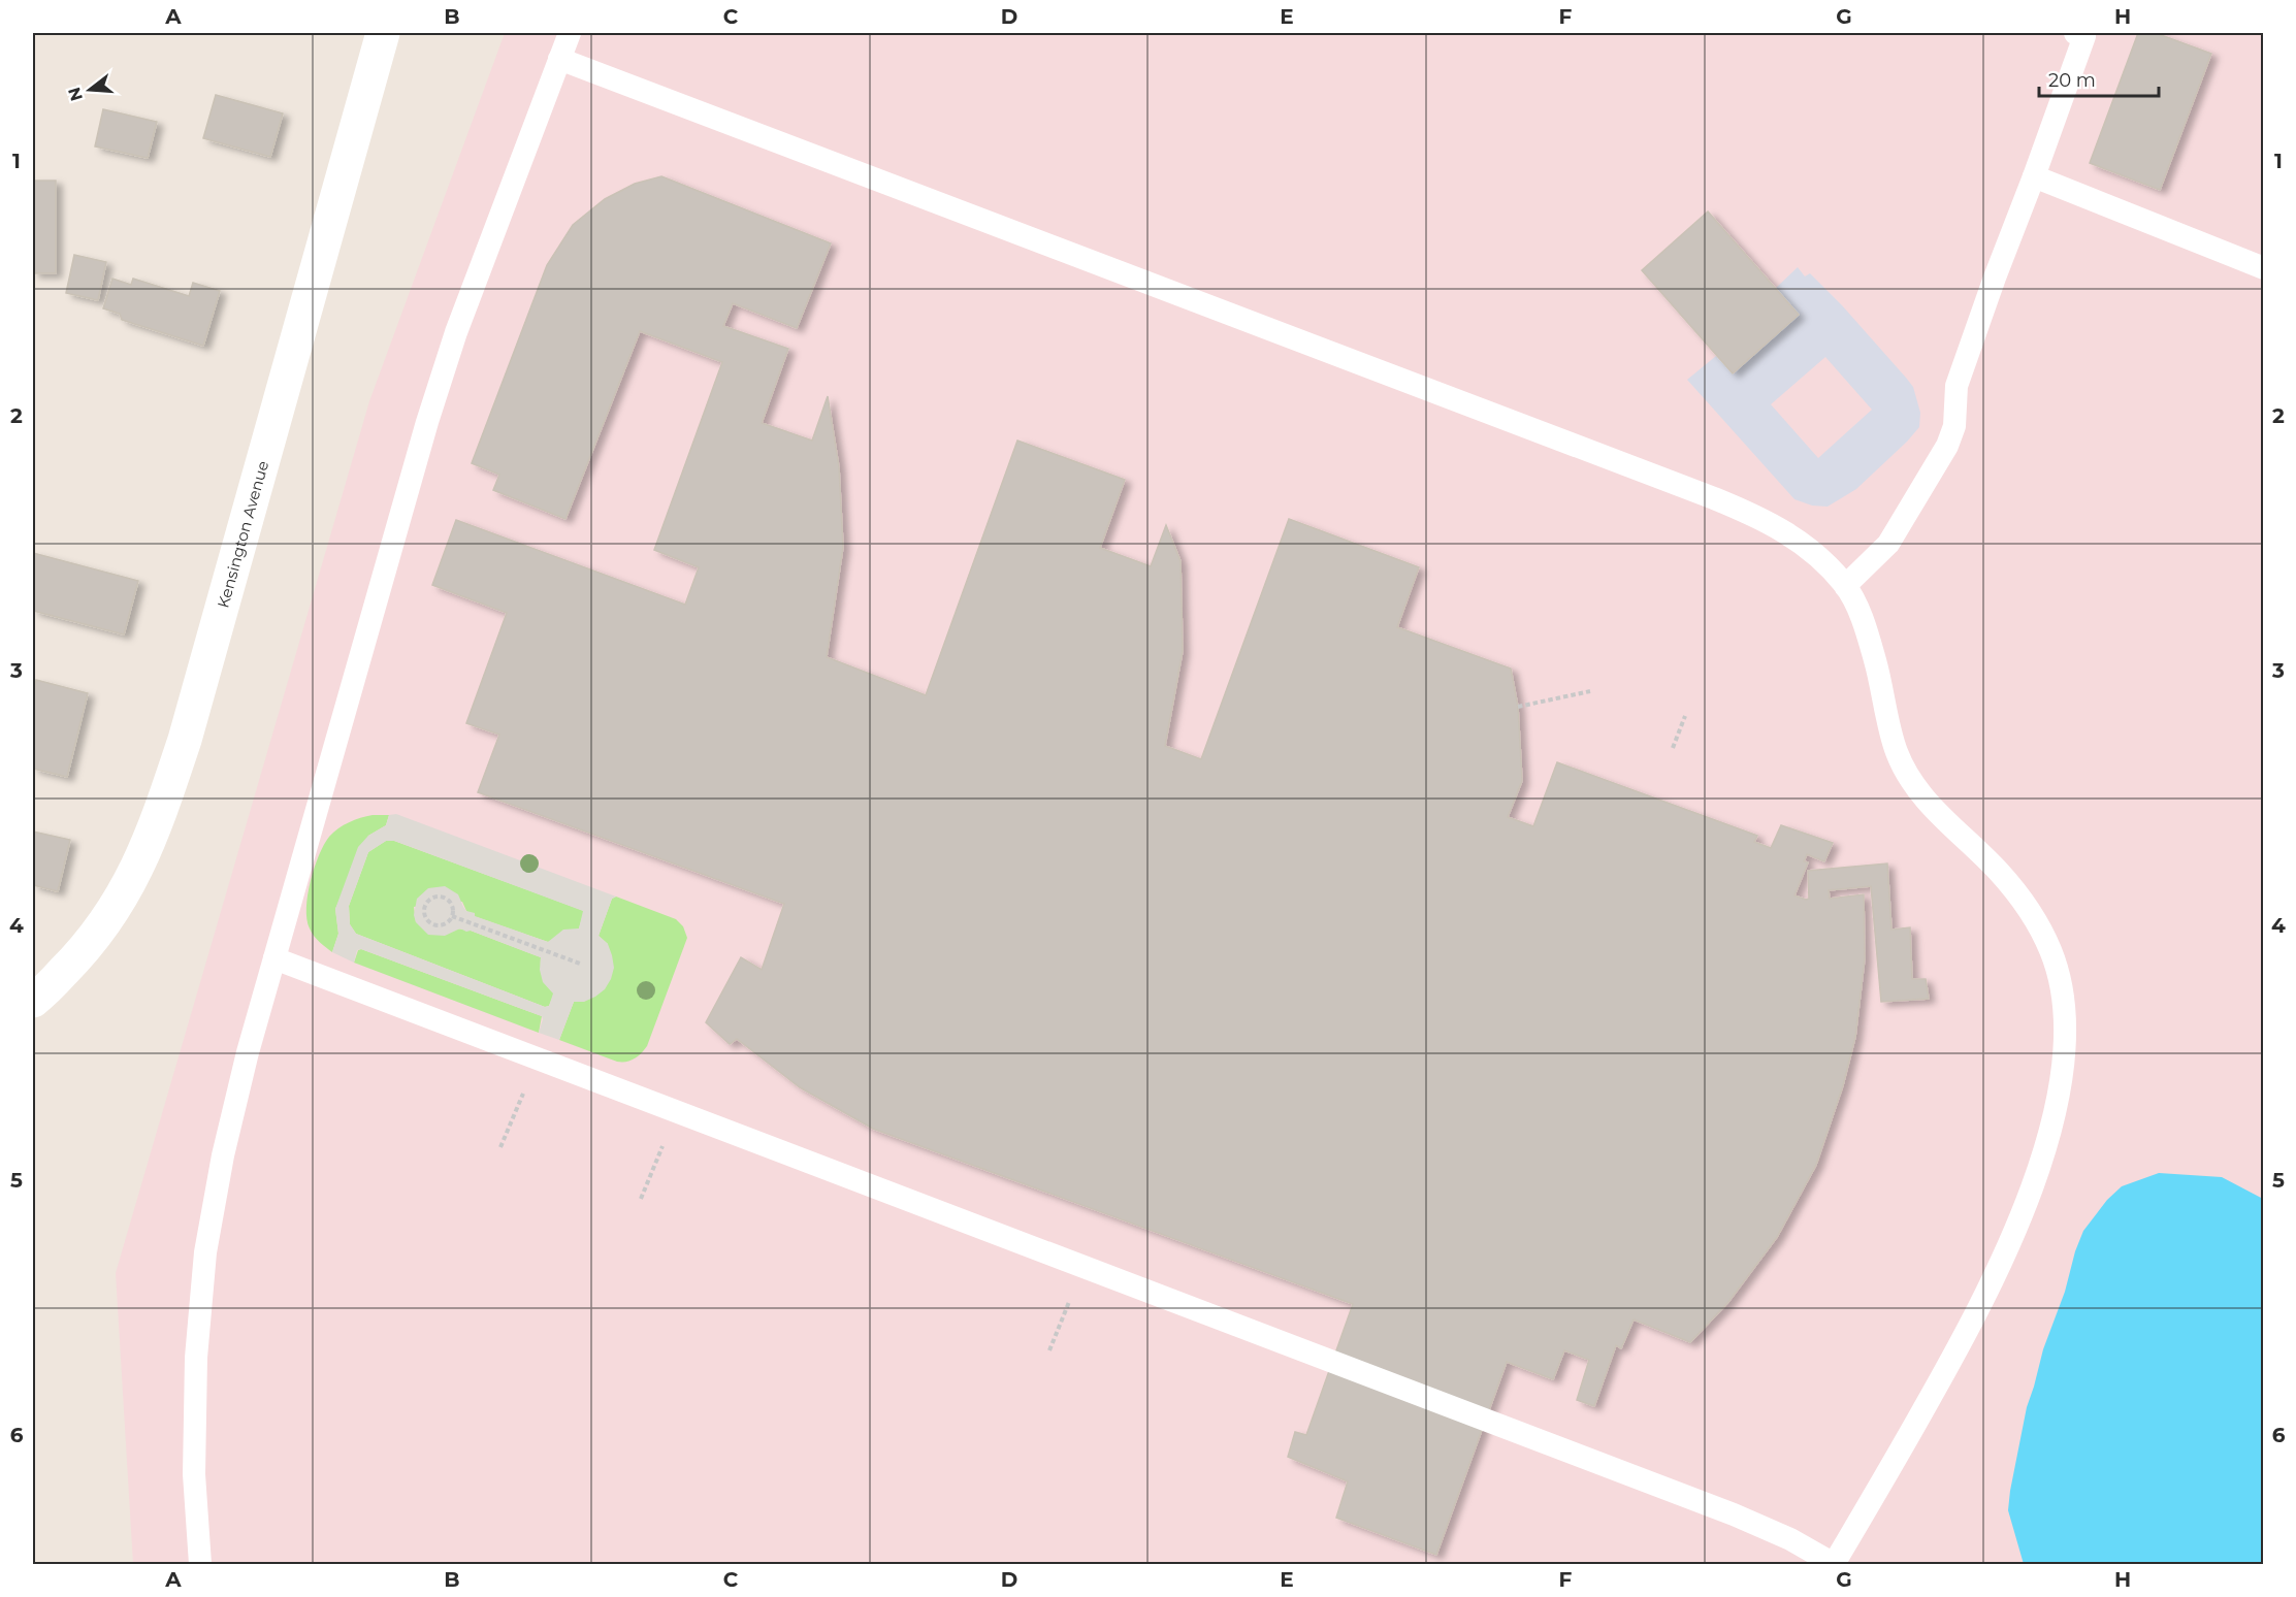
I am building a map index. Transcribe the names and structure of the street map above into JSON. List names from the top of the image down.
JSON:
{
  "streets": {
    "main road": ["Kensington Avenue"]
  },
  "scale_bar": "20 m",
  "north": "left",
  "grid": {
    "columns": [
      "A",
      "B",
      "C",
      "D",
      "E",
      "F",
      "G",
      "H"
    ],
    "rows": [
      "1",
      "2",
      "3",
      "4",
      "5",
      "6"
    ]
  }
}
